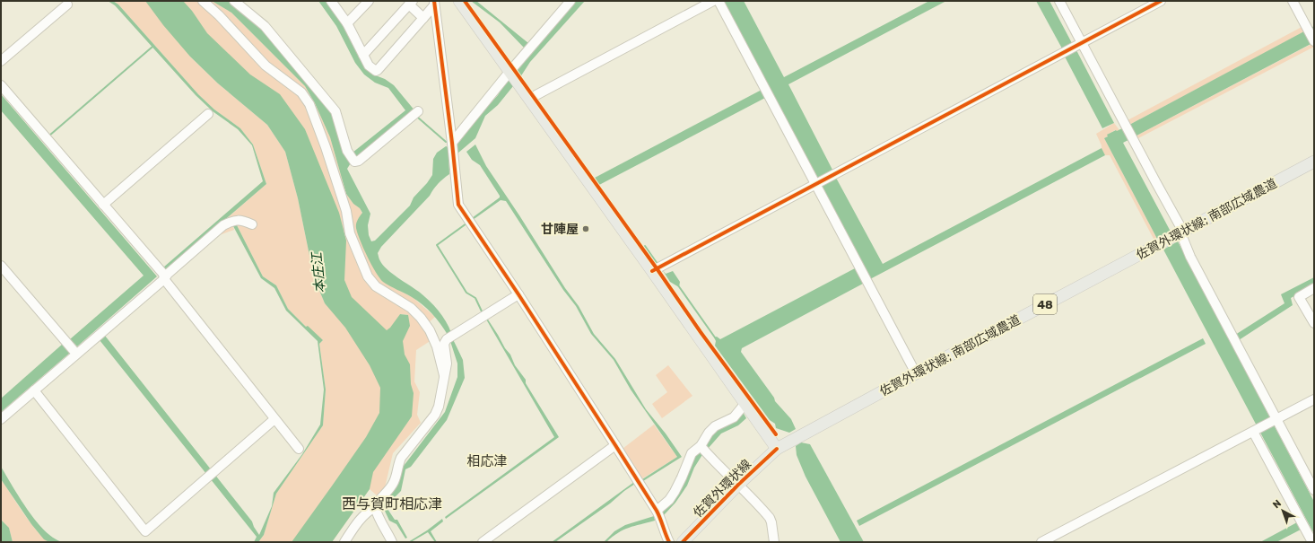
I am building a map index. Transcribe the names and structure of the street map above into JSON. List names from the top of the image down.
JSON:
{
  "streets": {
    "main road": ["佐賀外環状線; 南部広域農道", "48", "佐賀外環状線"]
  },
  "crossings": [
    ["佐賀外環状線; 南部広域農道", "佐賀外環状線"]
  ],
  "districts": ["相応津", "西与賀町相応津"],
  "water": ["本庄江"],
  "places": ["甘陣屋"],
  "north": "top left"
}
